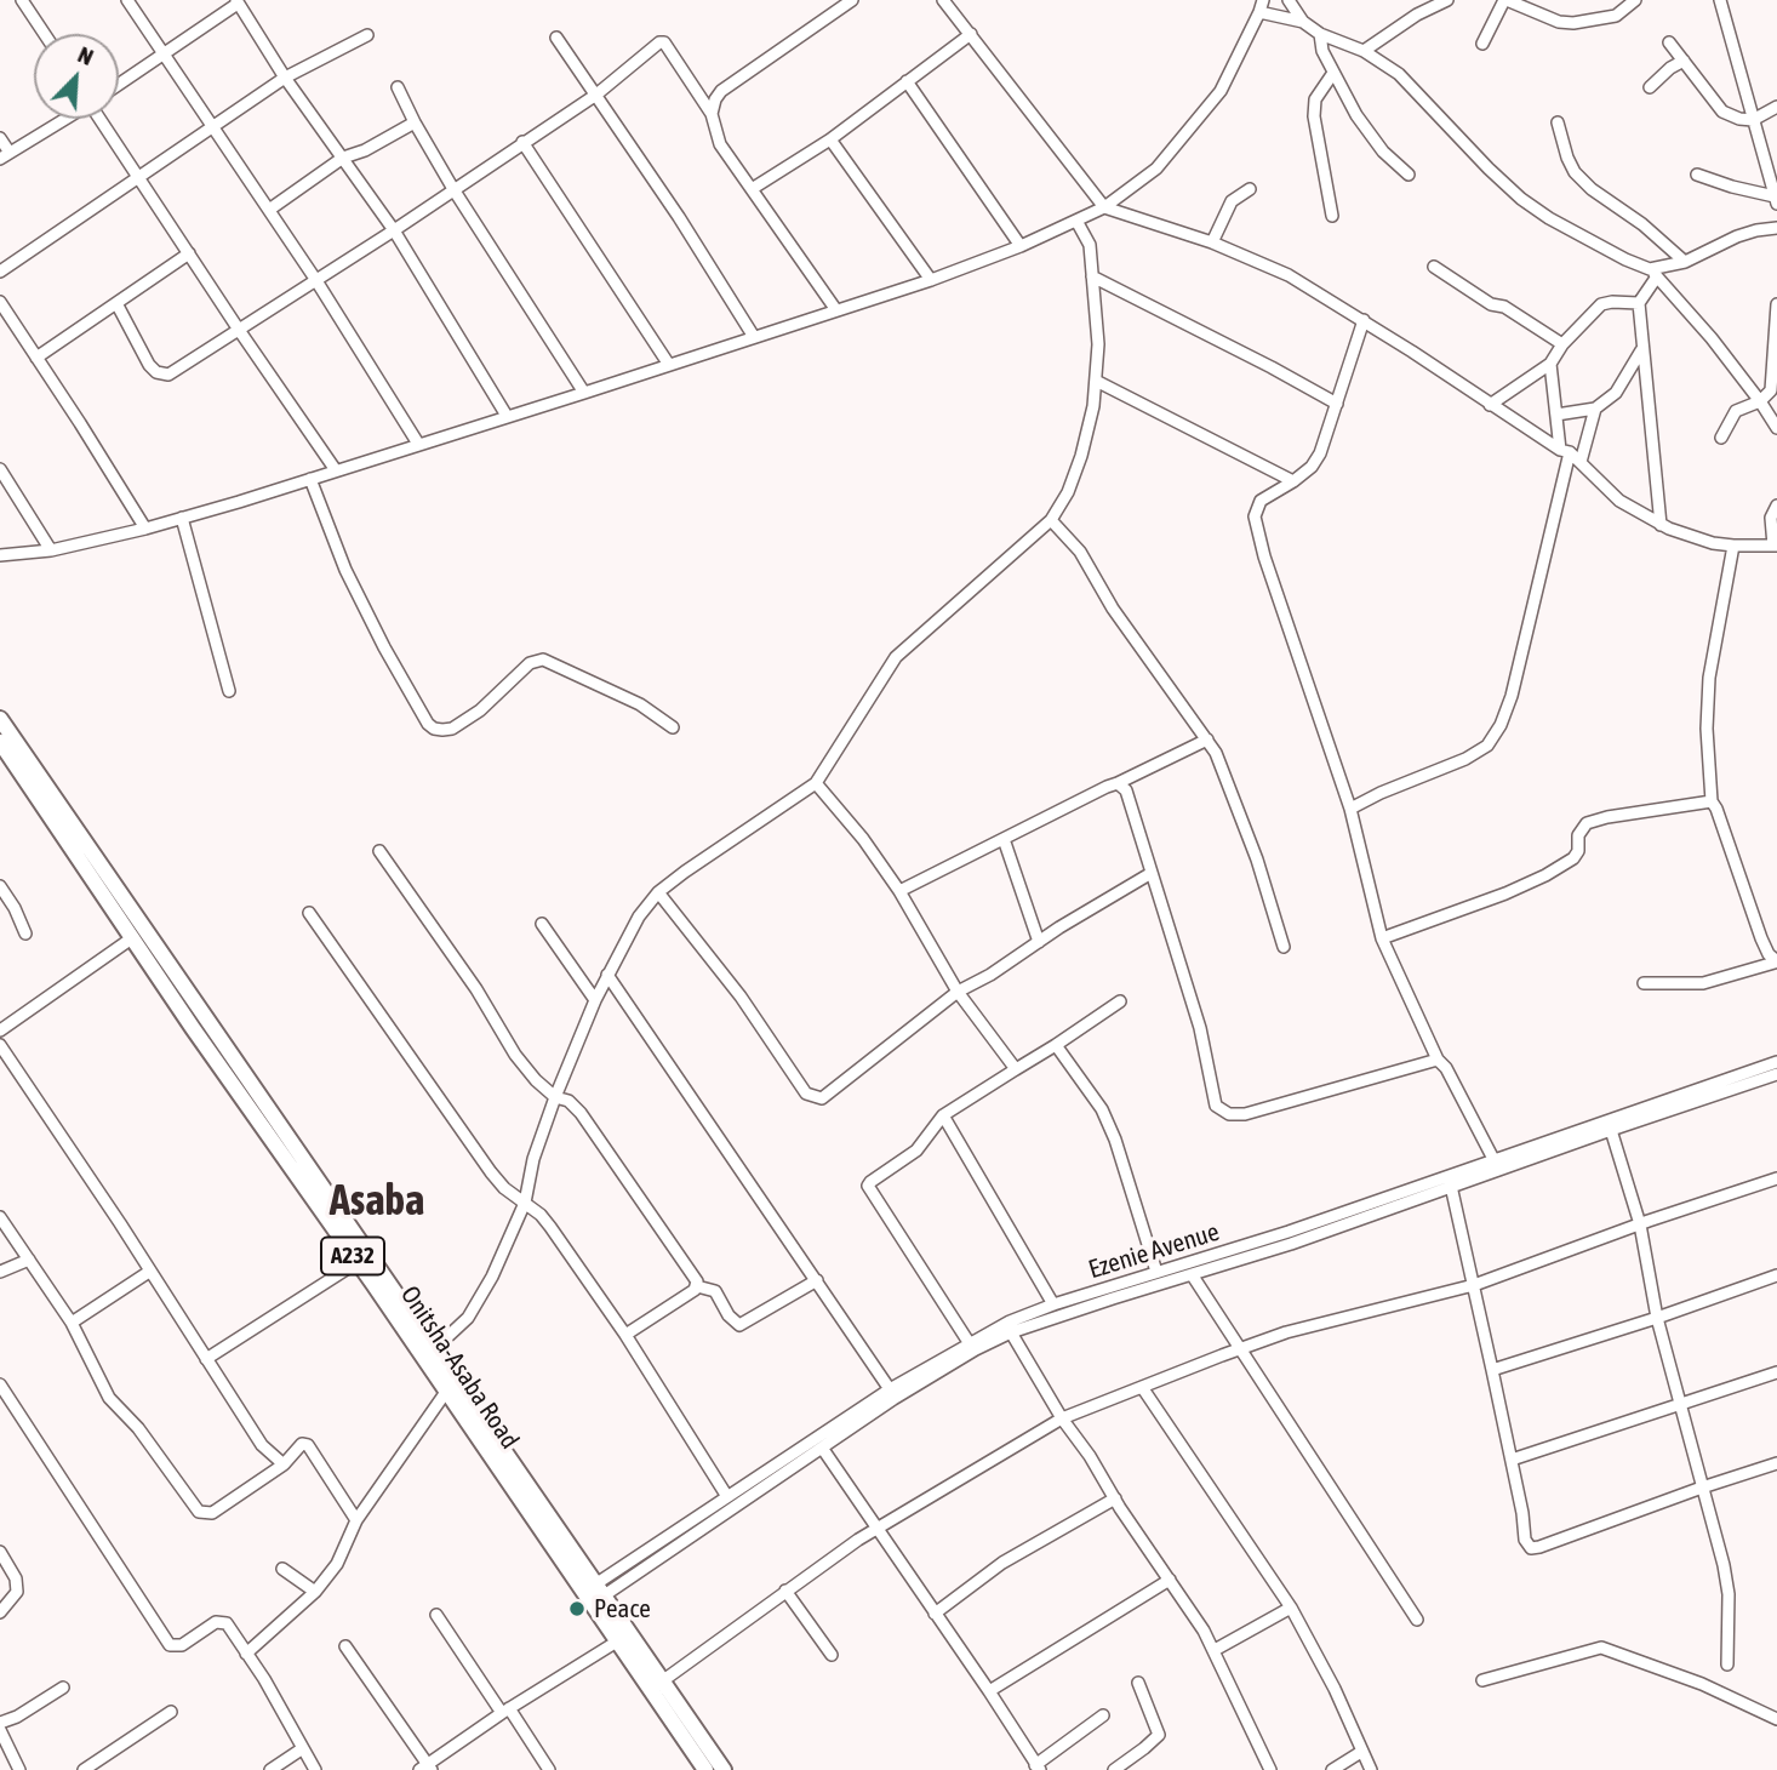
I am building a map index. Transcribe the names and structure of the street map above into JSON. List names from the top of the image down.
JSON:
{
  "streets": {
    "highway": ["A232", "Onitsha-Asaba Road"],
    "street": ["Ezenie Avenue"]
  },
  "crossings": [
    ["Ezenie Avenue", "A232"],
    ["A232", "Onitsha-Asaba Road"]
  ],
  "districts": ["Asaba"],
  "places": ["Peace"],
  "north": "top right"
}
